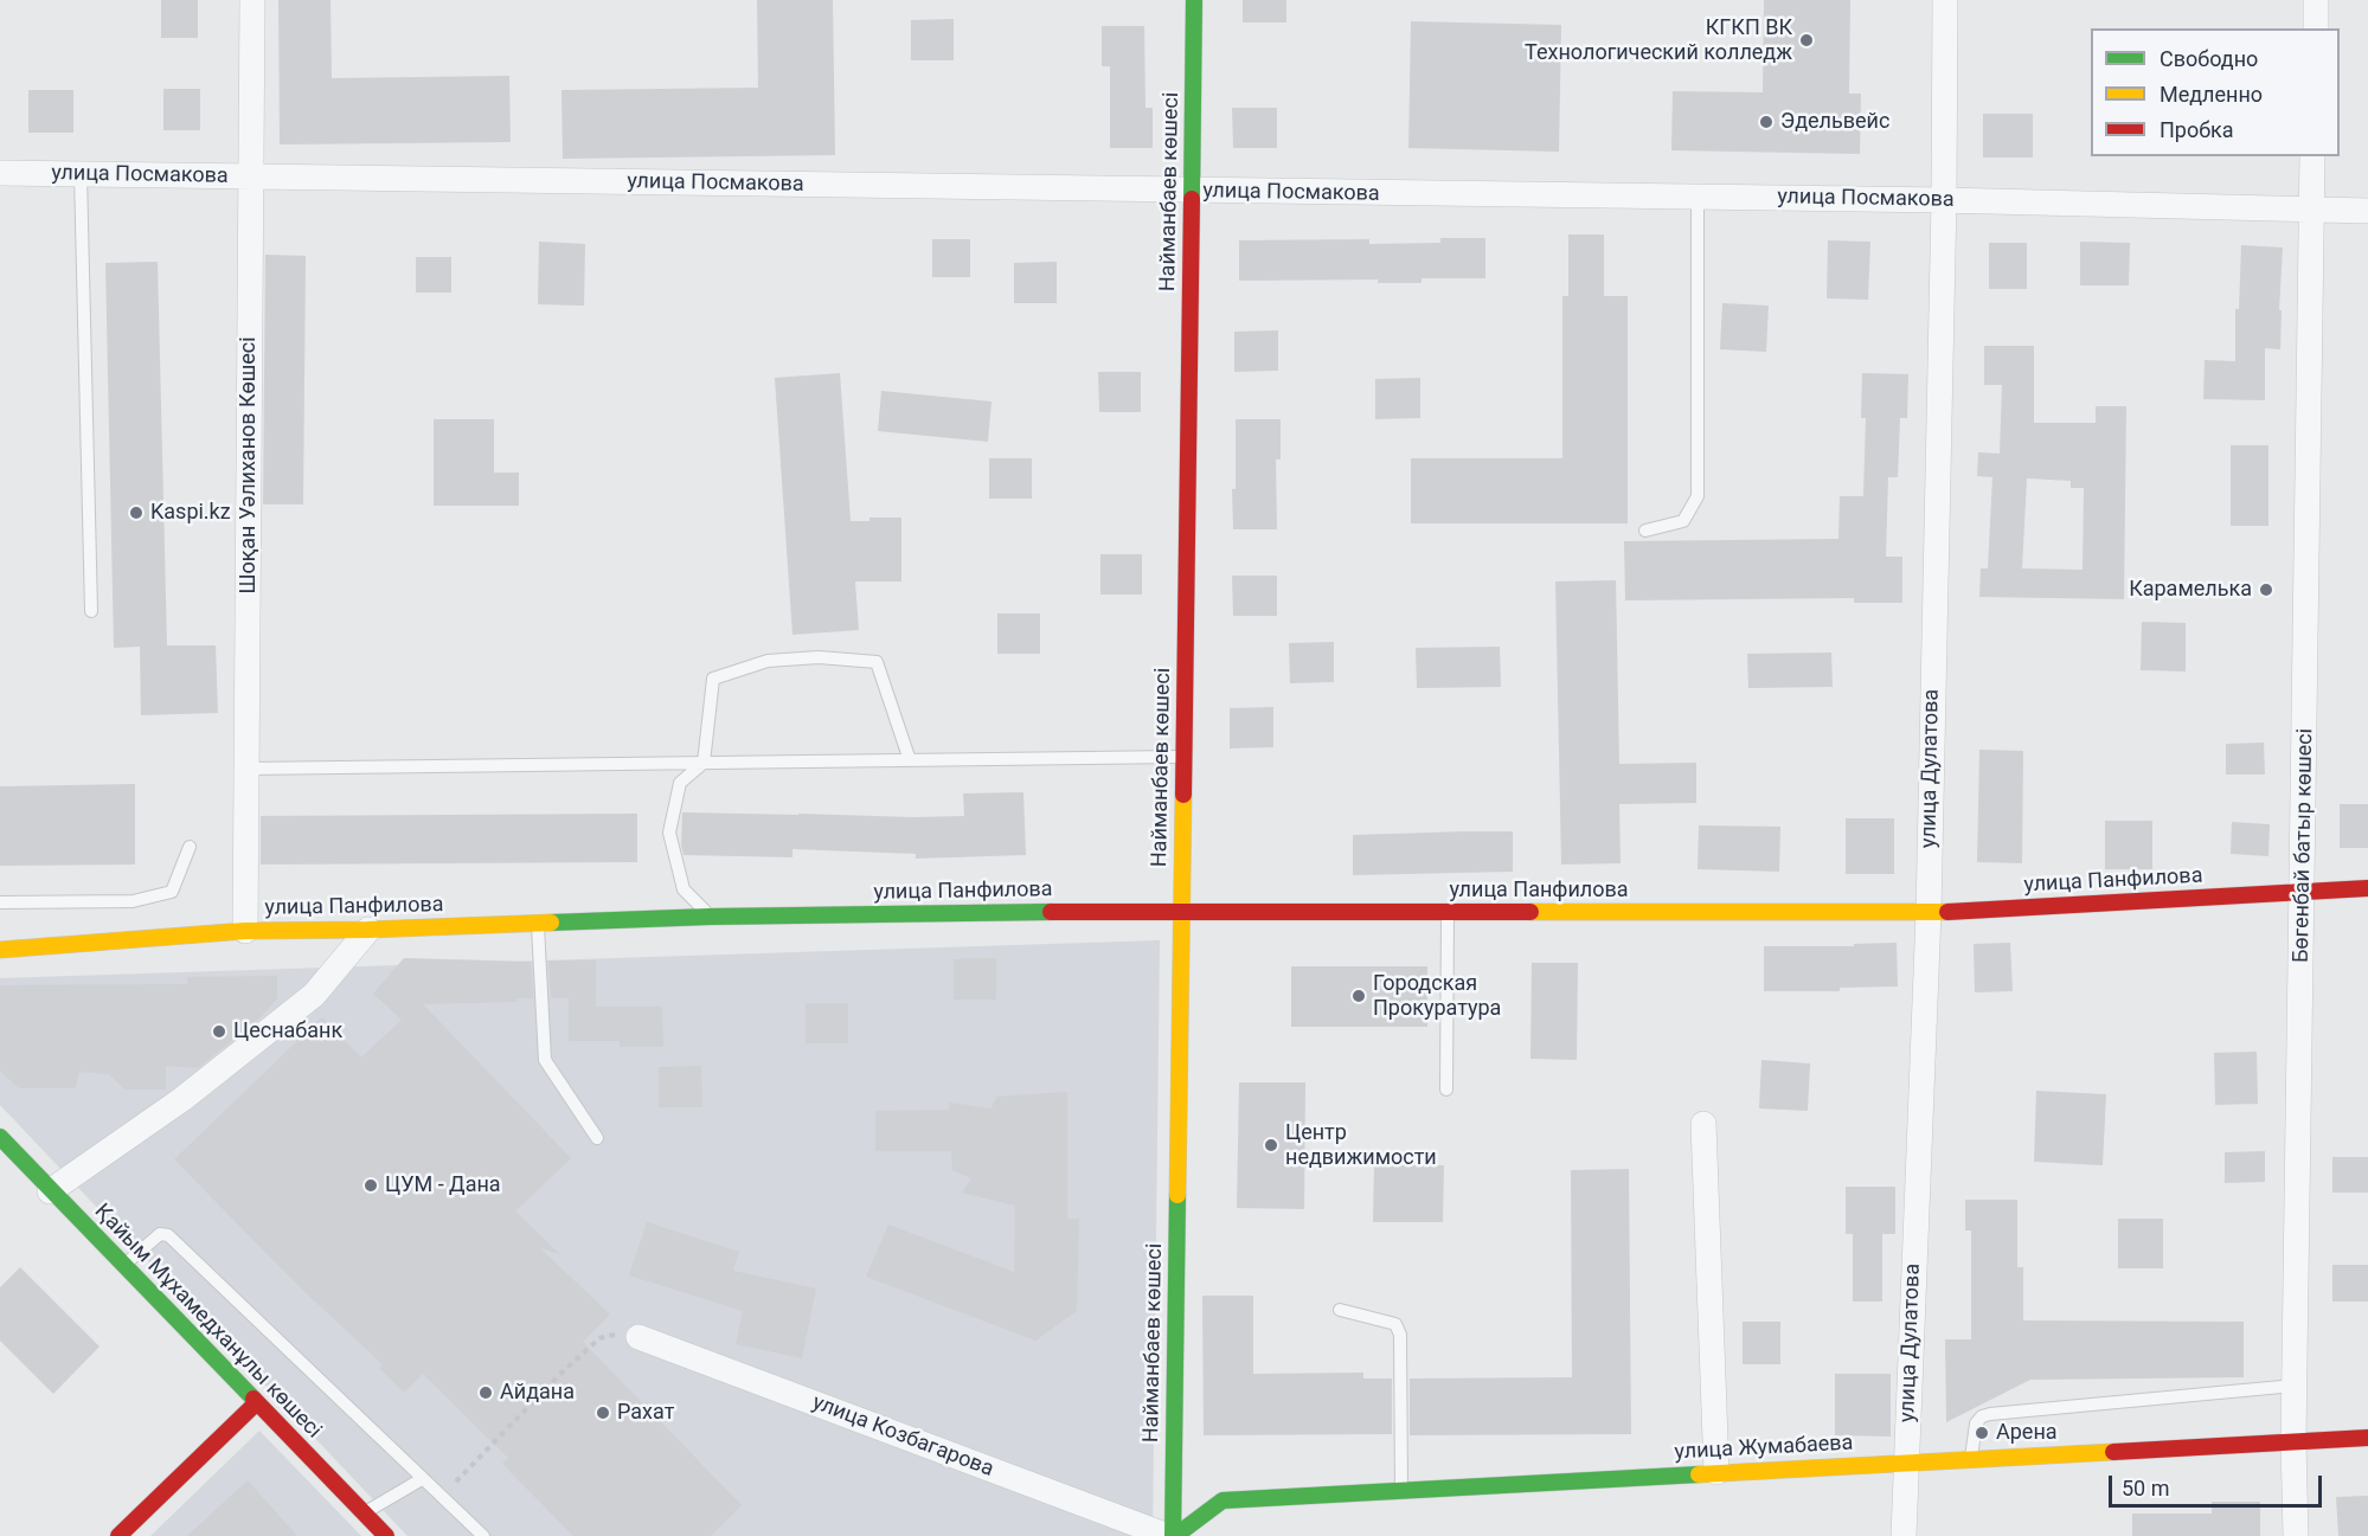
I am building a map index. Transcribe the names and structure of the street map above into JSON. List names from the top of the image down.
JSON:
{
  "streets": {
    "street": [
      "улица Посмакова",
      "Найманбаев көшесі",
      "Шоқан Уәлиханов Көшесі",
      "улица Дулатова",
      "Бөгенбай батыр көшесі",
      "улица Панфилова",
      "Қайым Мұхамедханұлы көшесі",
      "улица Козбагарова",
      "улица Жумабаева"
    ]
  },
  "crossings": [
    ["улица Посмакова", "Найманбаев көшесі"],
    ["улица Посмакова", "Шоқан Уәлиханов Көшесі"],
    ["улица Посмакова", "улица Дулатова"],
    ["улица Посмакова", "Бөгенбай батыр көшесі"],
    ["Найманбаев көшесі", "улица Панфилова"],
    ["Найманбаев көшесі", "улица Козбагарова"],
    ["Найманбаев көшесі", "улица Жумабаева"],
    ["Шоқан Уәлиханов Көшесі", "улица Панфилова"],
    ["улица Дулатова", "улица Панфилова"],
    ["улица Дулатова", "улица Жумабаева"],
    ["Бөгенбай батыр көшесі", "улица Панфилова"],
    ["Бөгенбай батыр көшесі", "улица Жумабаева"],
    ["улица Козбагарова", "улица Жумабаева"]
  ],
  "places": [
    "КГКП ВК Технологический колледж",
    "Эдельвейс",
    "Kaspi.kz",
    "Карамелька",
    "Городская Прокуратура",
    "Цеснабанк",
    "Центр недвижимости",
    "ЦУМ - Дана",
    "Айдана",
    "Рахат",
    "Арена"
  ],
  "legend": ["Свободно", "Медленно", "Пробка"],
  "scale_bar": "50 m"
}
